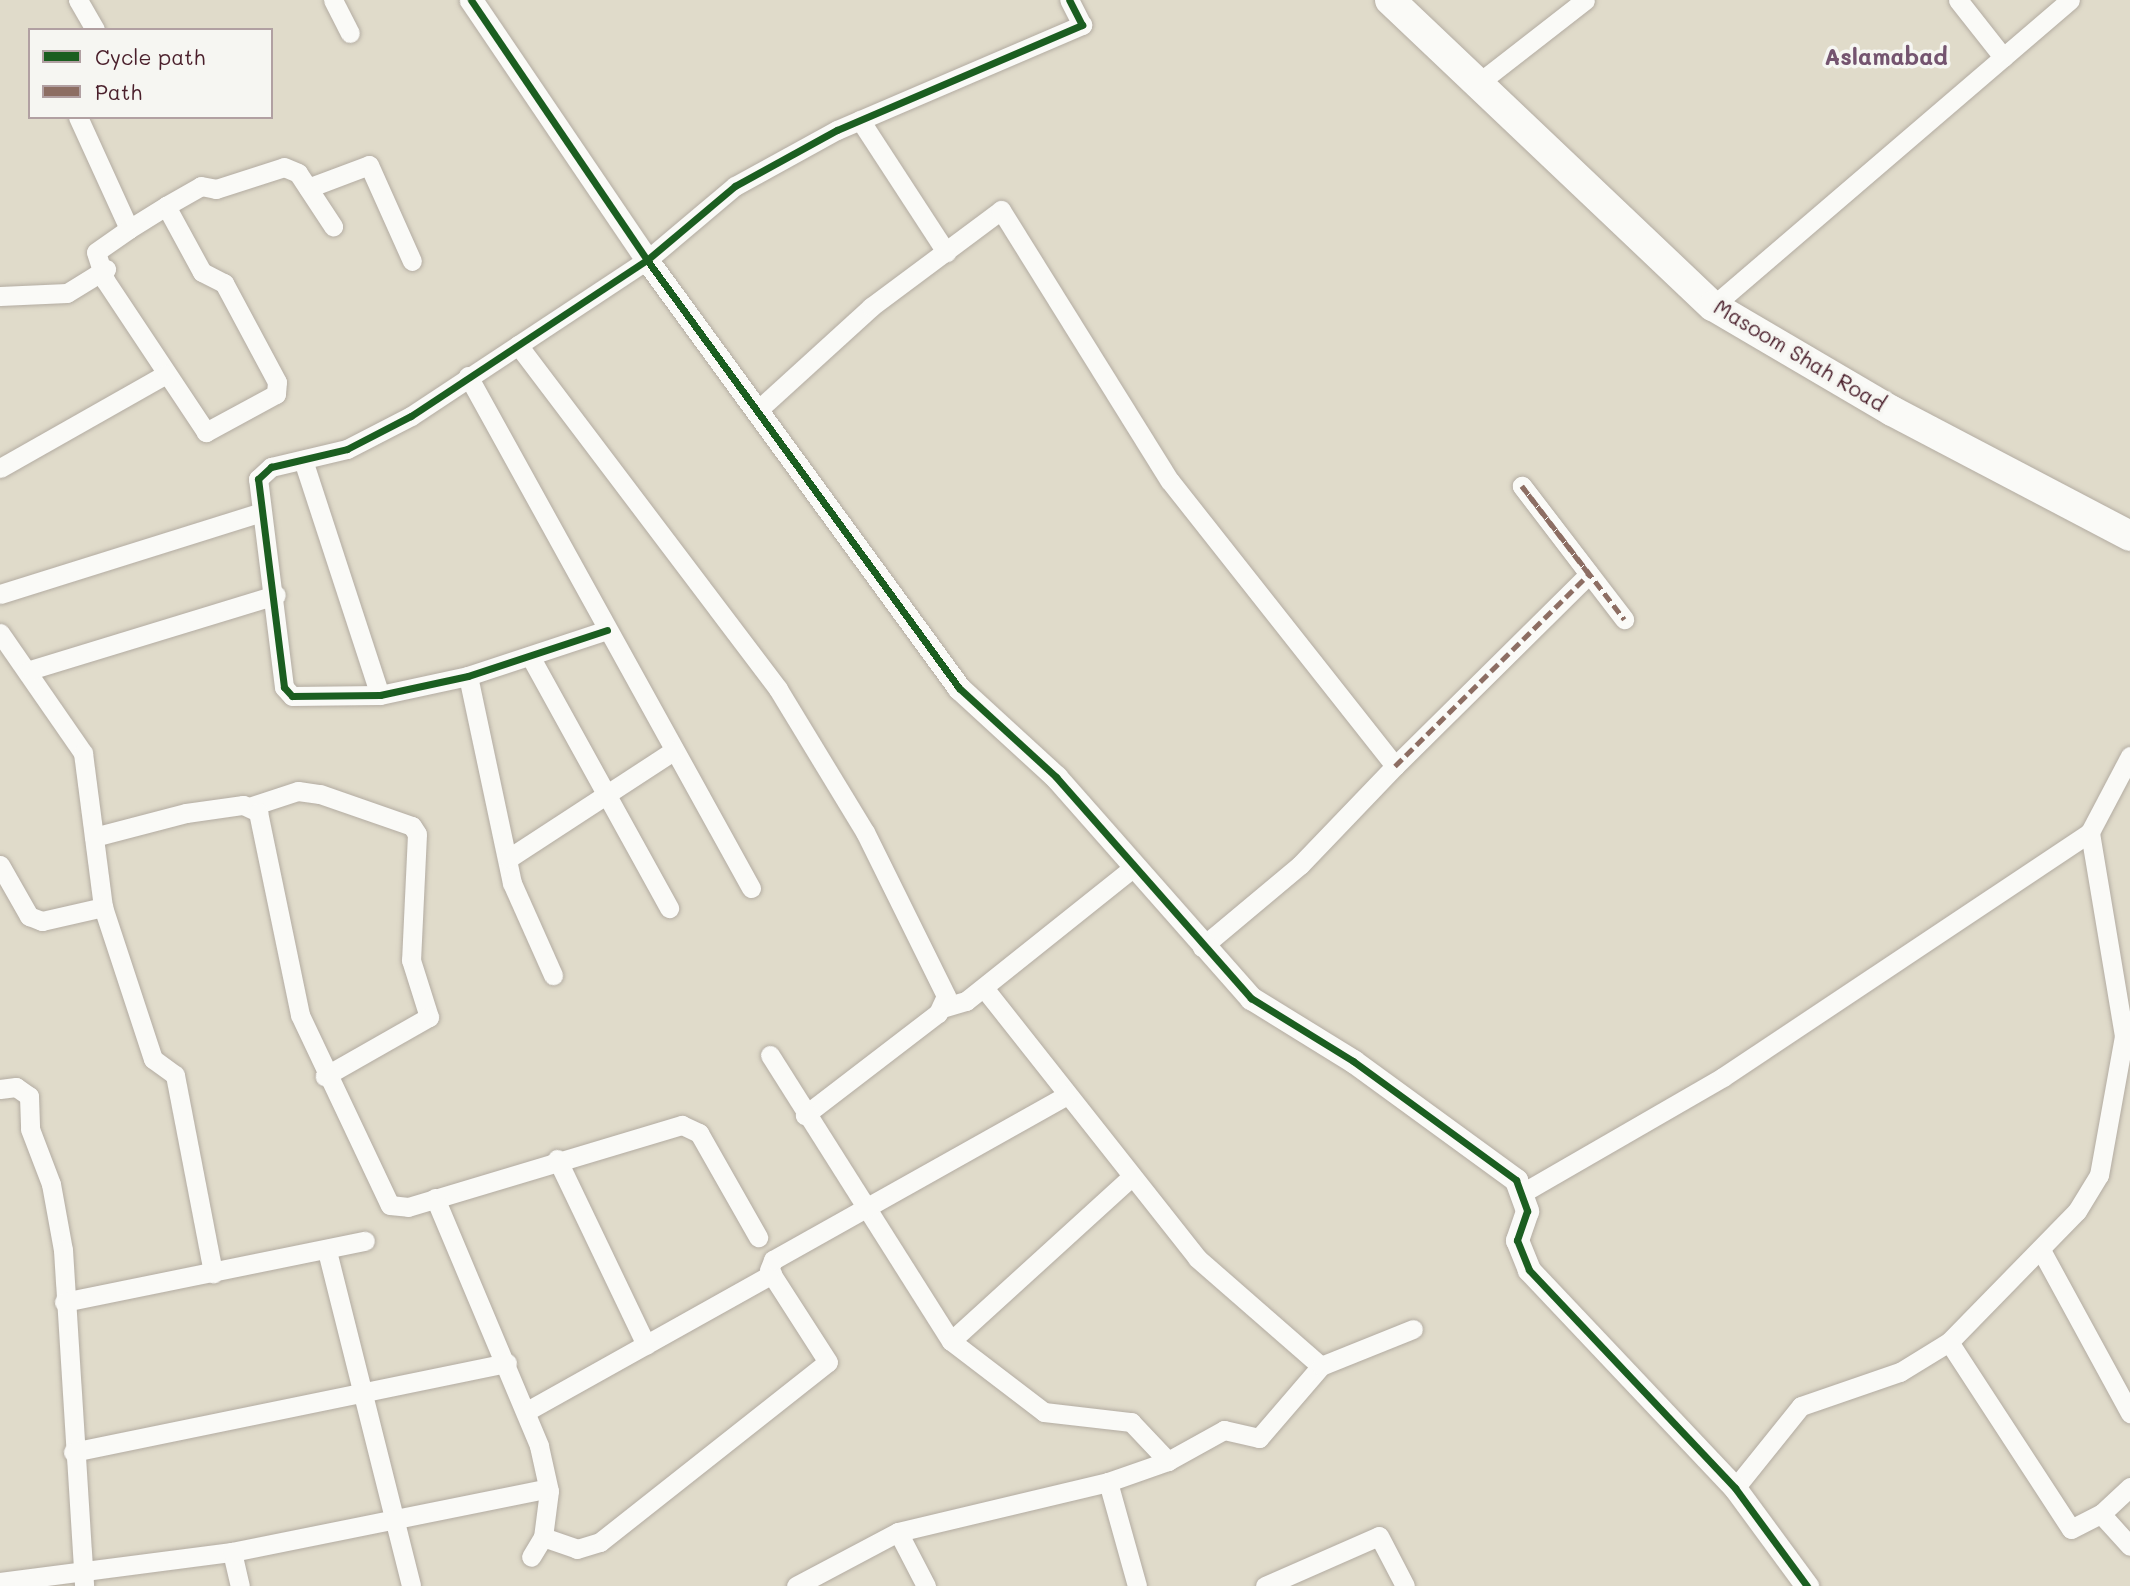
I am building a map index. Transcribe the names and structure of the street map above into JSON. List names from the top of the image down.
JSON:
{
  "streets": {
    "main road": ["Masoom Shah Road"]
  },
  "districts": ["Aslamabad"],
  "legend": ["Cycle path", "Path"]
}
